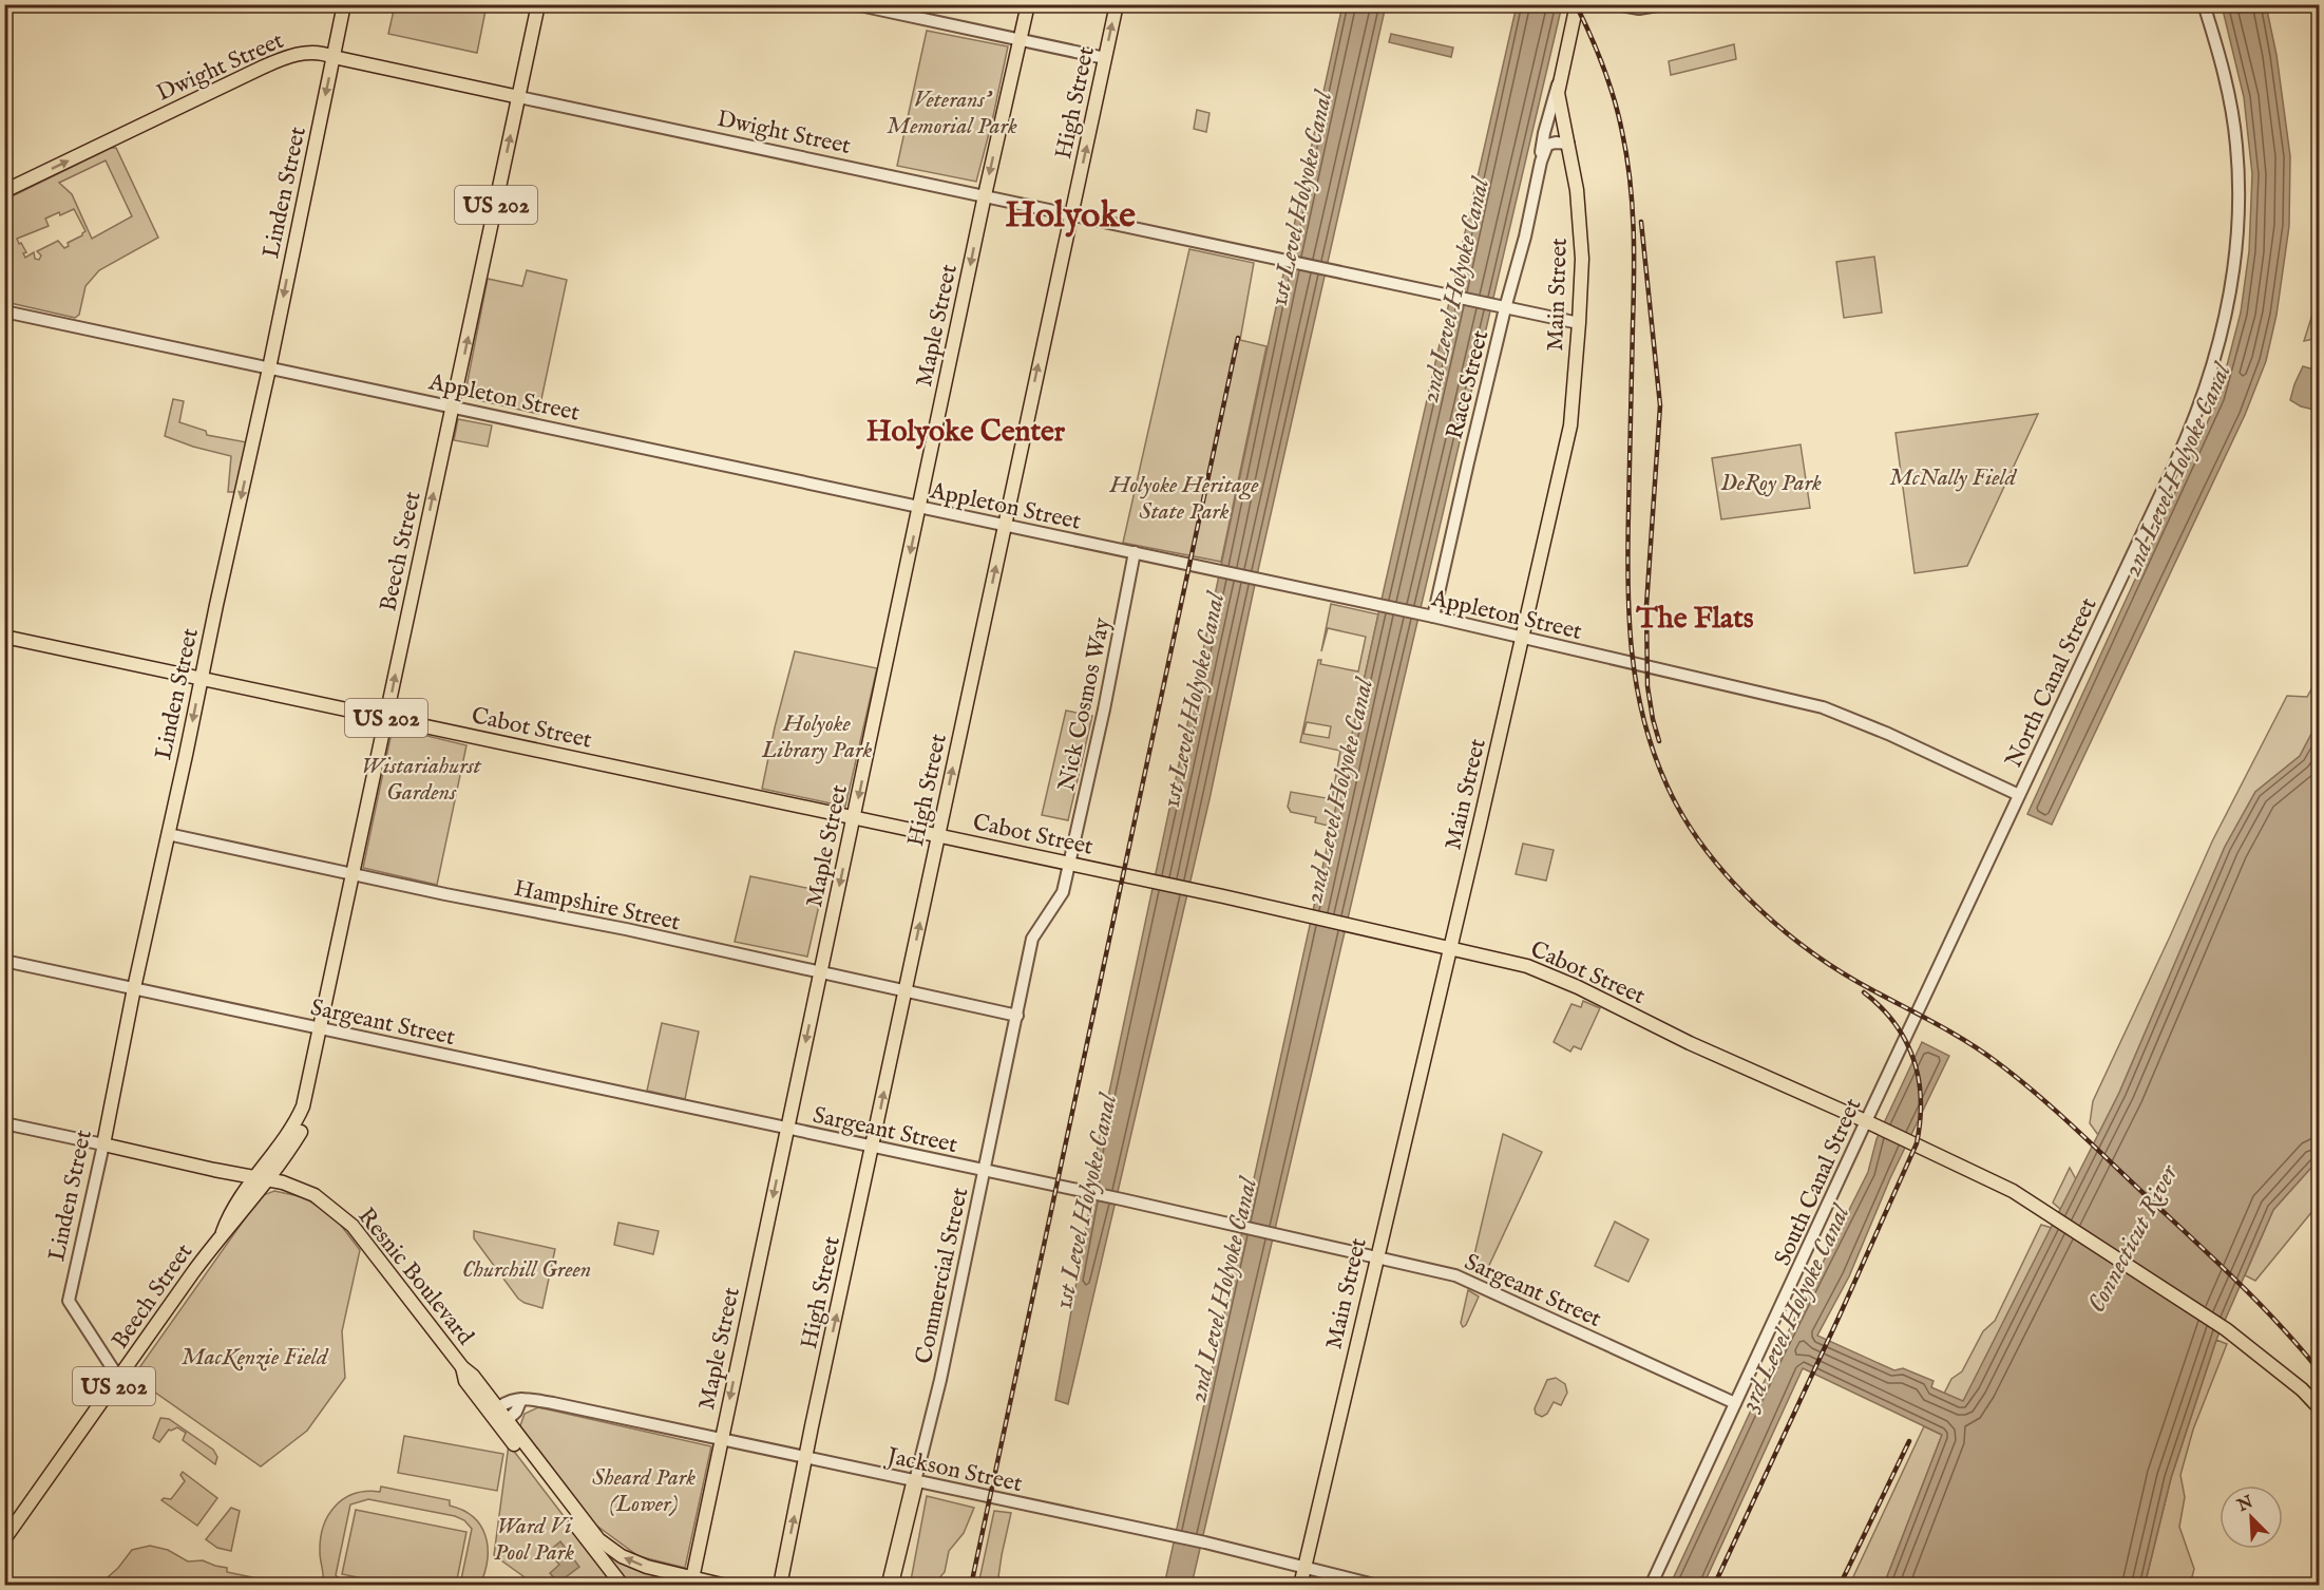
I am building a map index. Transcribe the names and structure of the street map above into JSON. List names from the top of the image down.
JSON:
{
  "streets": {
    "main road": [
      "Dwight Street",
      "High Street",
      "Linden Street",
      "US 202",
      "Main Street",
      "Maple Street",
      "Beech Street",
      "Cabot Street",
      "Resnic Boulevard"
    ],
    "street": [
      "Race Street",
      "Appleton Street",
      "North Canal Street",
      "Nick Cosmos Way",
      "Hampshire Street",
      "Sargeant Street",
      "South Canal Street",
      "Commercial Street",
      "Jackson Street"
    ]
  },
  "crossings": [
    ["Dwight Street", "High Street"],
    ["Dwight Street", "Linden Street"],
    ["Dwight Street", "Main Street"],
    ["Dwight Street", "Maple Street"],
    ["Dwight Street", "Race Street"],
    ["Dwight Street", "Beech Street"],
    ["High Street", "Appleton Street"],
    ["High Street", "Cabot Street"],
    ["High Street", "Hampshire Street"],
    ["High Street", "Sargeant Street"],
    ["High Street", "Jackson Street"],
    ["Linden Street", "Appleton Street"],
    ["Linden Street", "Beech Street"],
    ["Linden Street", "Cabot Street"],
    ["Linden Street", "Hampshire Street"],
    ["Linden Street", "Sargeant Street"],
    ["Linden Street", "Resnic Boulevard"],
    ["Main Street", "Race Street"],
    ["Main Street", "Appleton Street"],
    ["Main Street", "Cabot Street"],
    ["Main Street", "Sargeant Street"],
    ["Main Street", "Jackson Street"],
    ["Maple Street", "Appleton Street"],
    ["Maple Street", "Cabot Street"],
    ["Maple Street", "Hampshire Street"],
    ["Maple Street", "Sargeant Street"],
    ["Maple Street", "Resnic Boulevard"],
    ["Maple Street", "Jackson Street"],
    ["Race Street", "Appleton Street"],
    ["Appleton Street", "Beech Street"],
    ["Appleton Street", "North Canal Street"],
    ["Appleton Street", "Nick Cosmos Way"],
    ["Appleton Street", "South Canal Street"],
    ["Beech Street", "Cabot Street"],
    ["Beech Street", "Hampshire Street"],
    ["Beech Street", "Sargeant Street"],
    ["Beech Street", "Resnic Boulevard"],
    ["North Canal Street", "South Canal Street"],
    ["Nick Cosmos Way", "Cabot Street"],
    ["Nick Cosmos Way", "Commercial Street"],
    ["Cabot Street", "South Canal Street"],
    ["Cabot Street", "Commercial Street"],
    ["Hampshire Street", "Commercial Street"],
    ["Sargeant Street", "South Canal Street"],
    ["Sargeant Street", "Commercial Street"],
    ["Resnic Boulevard", "Jackson Street"],
    ["Commercial Street", "Jackson Street"]
  ],
  "one_way": [
    "High Street",
    "Linden Street",
    "Maple Street",
    "Beech Street"
  ],
  "districts": ["Holyoke", "Holyoke Center", "The Flats"],
  "water": [
    "1st Level Holyoke Canal",
    "2nd Level Holyoke Canal",
    "Connecticut River",
    "3rd Level Holyoke Canal"
  ],
  "parks": [
    "Veterans' Memorial Park",
    "McNally Field",
    "DeRoy Park",
    "Holyoke Heritage State Park",
    "Holyoke Library Park",
    "Wistariahurst Gardens",
    "Churchill Green",
    "MacKenzie Field",
    "Sheard Park (Lower)",
    "Ward Vi Pool Park"
  ],
  "north": "top left"
}
